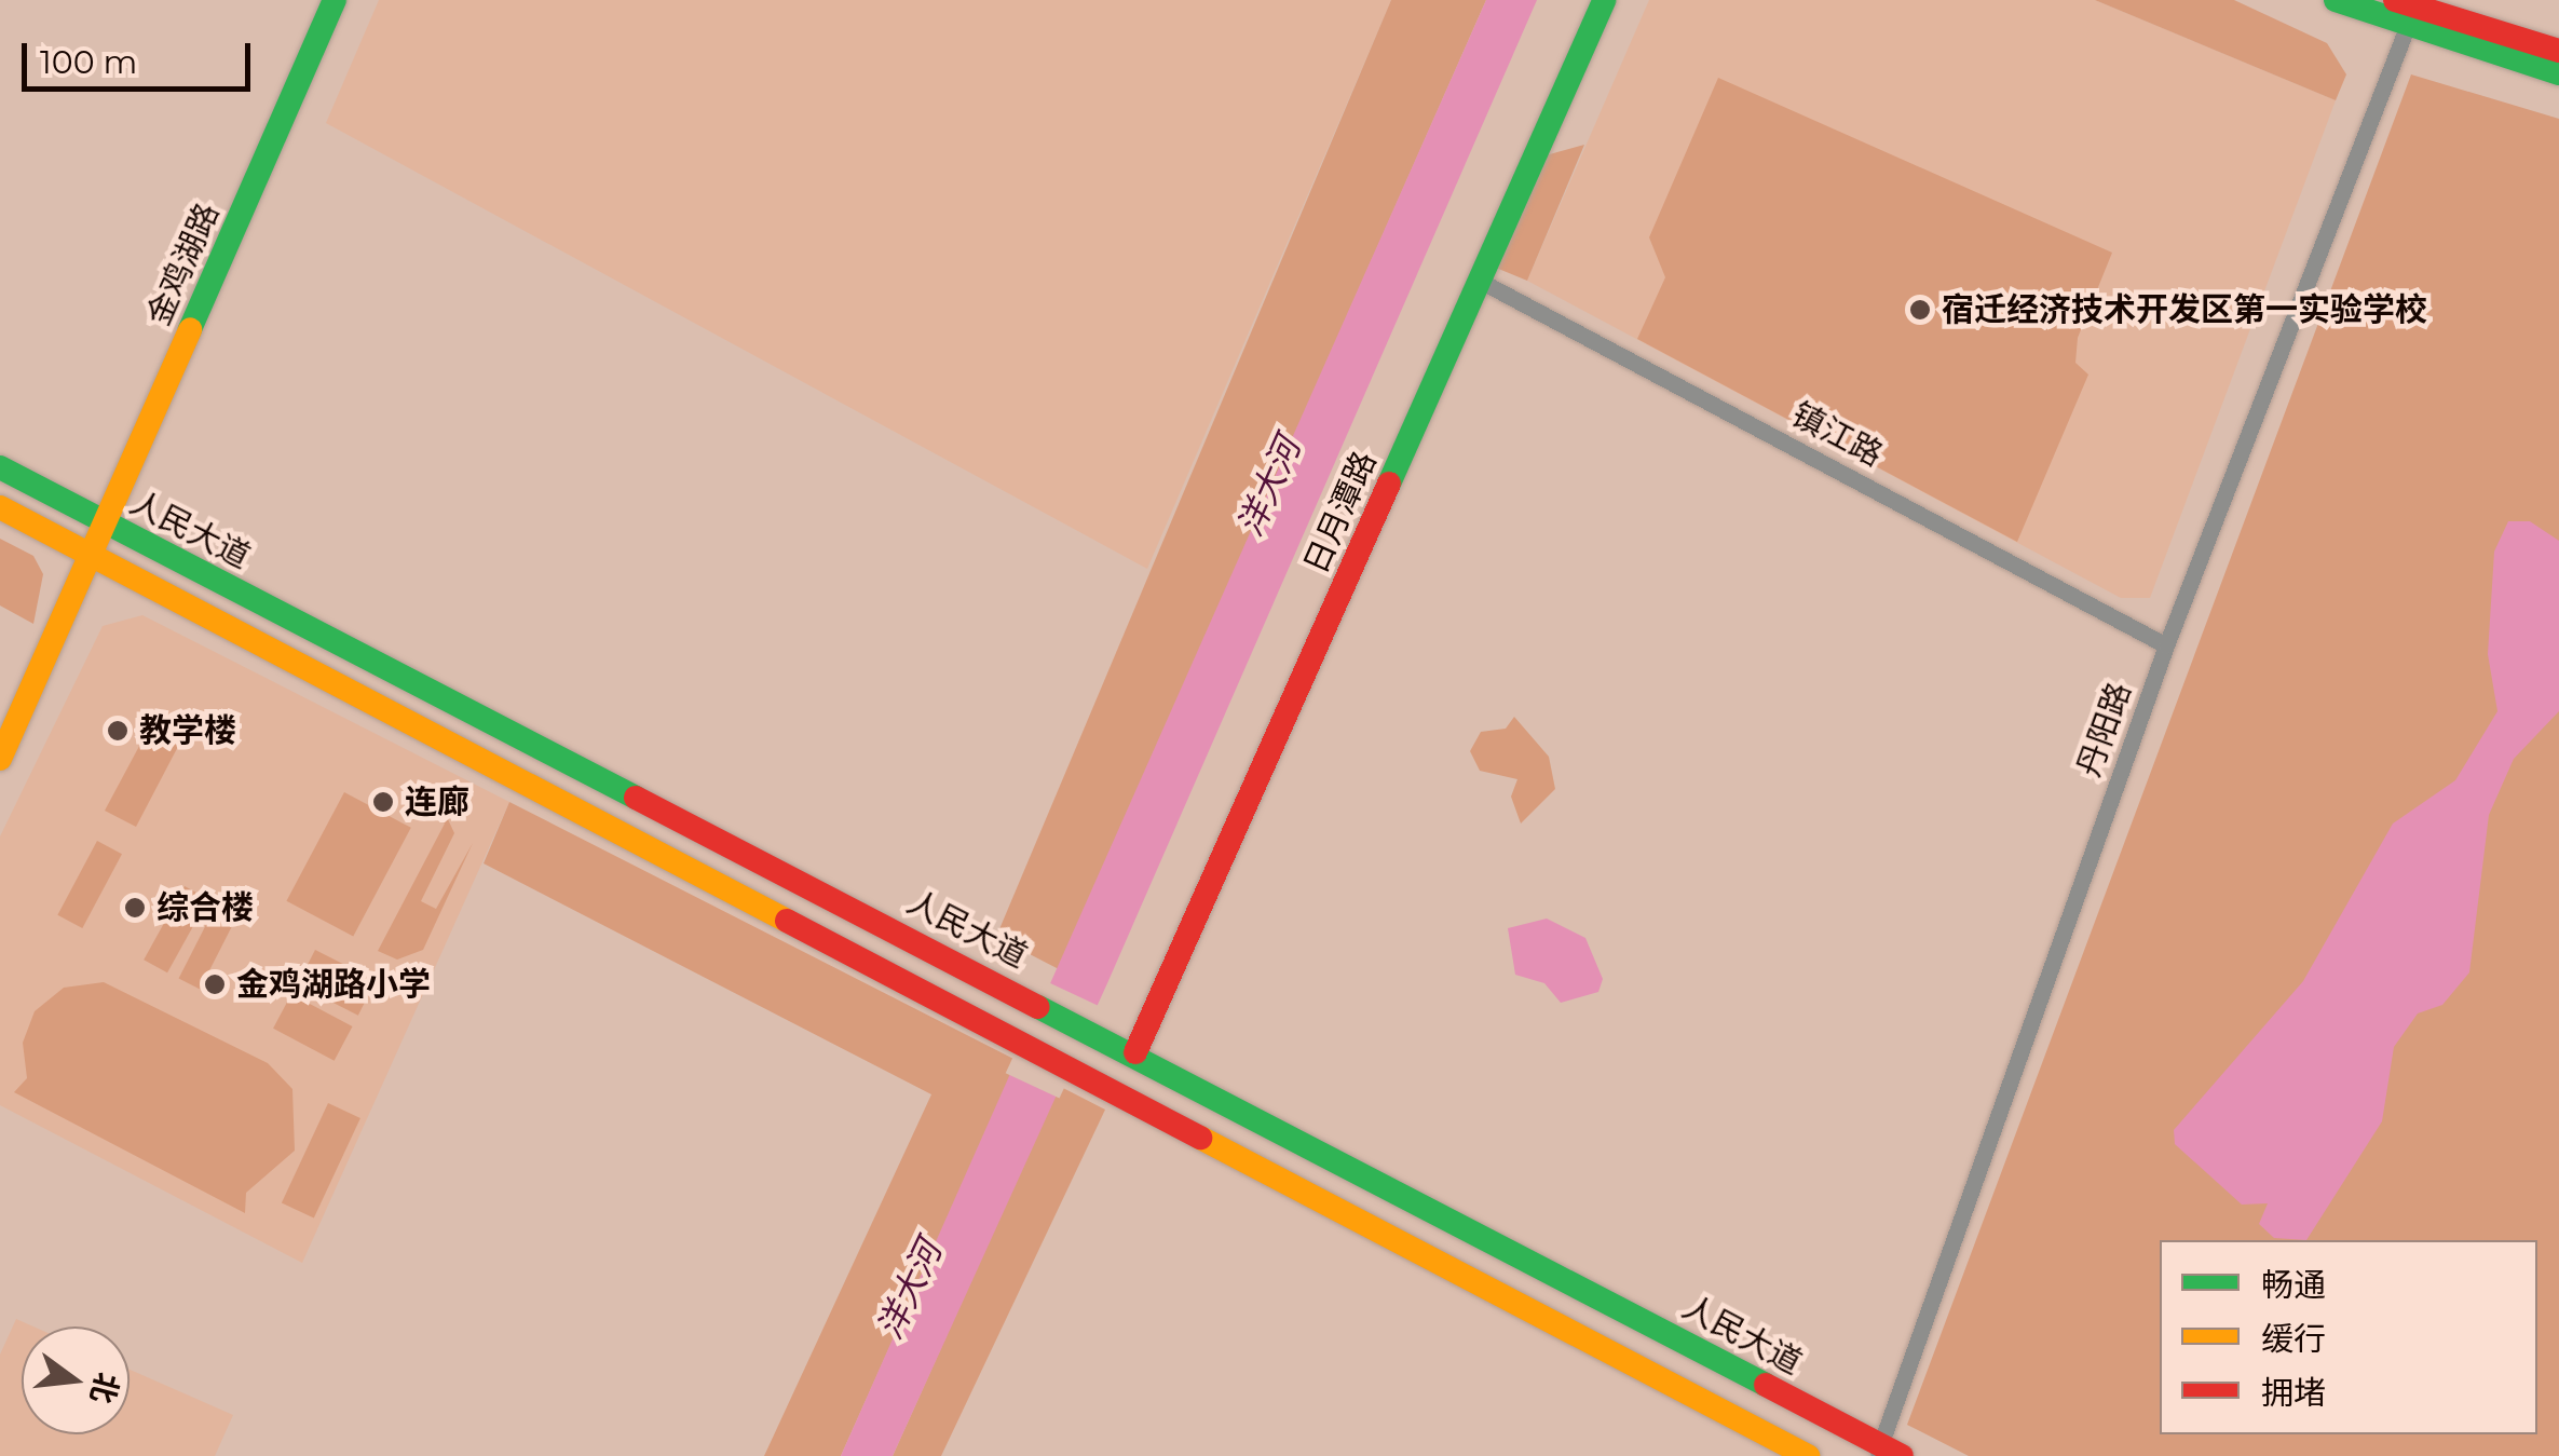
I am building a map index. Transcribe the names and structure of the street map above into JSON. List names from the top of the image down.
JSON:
{
  "streets": {
    "main road": ["金鸡湖路", "日月潭路", "人民大道"],
    "street": ["镇江路", "丹阳路"]
  },
  "crossings": [
    ["金鸡湖路", "人民大道"],
    ["镇江路", "日月潭路"],
    ["镇江路", "丹阳路"],
    ["日月潭路", "人民大道"],
    ["人民大道", "丹阳路"]
  ],
  "water": ["洋大河"],
  "places": [
    "宿迁经济技术开发区第一实验学校",
    "教学楼",
    "连廊",
    "综合楼",
    "金鸡湖路小学"
  ],
  "legend": ["畅通", "缓行", "拥堵"],
  "scale_bar": "100 m",
  "north": "right"
}
